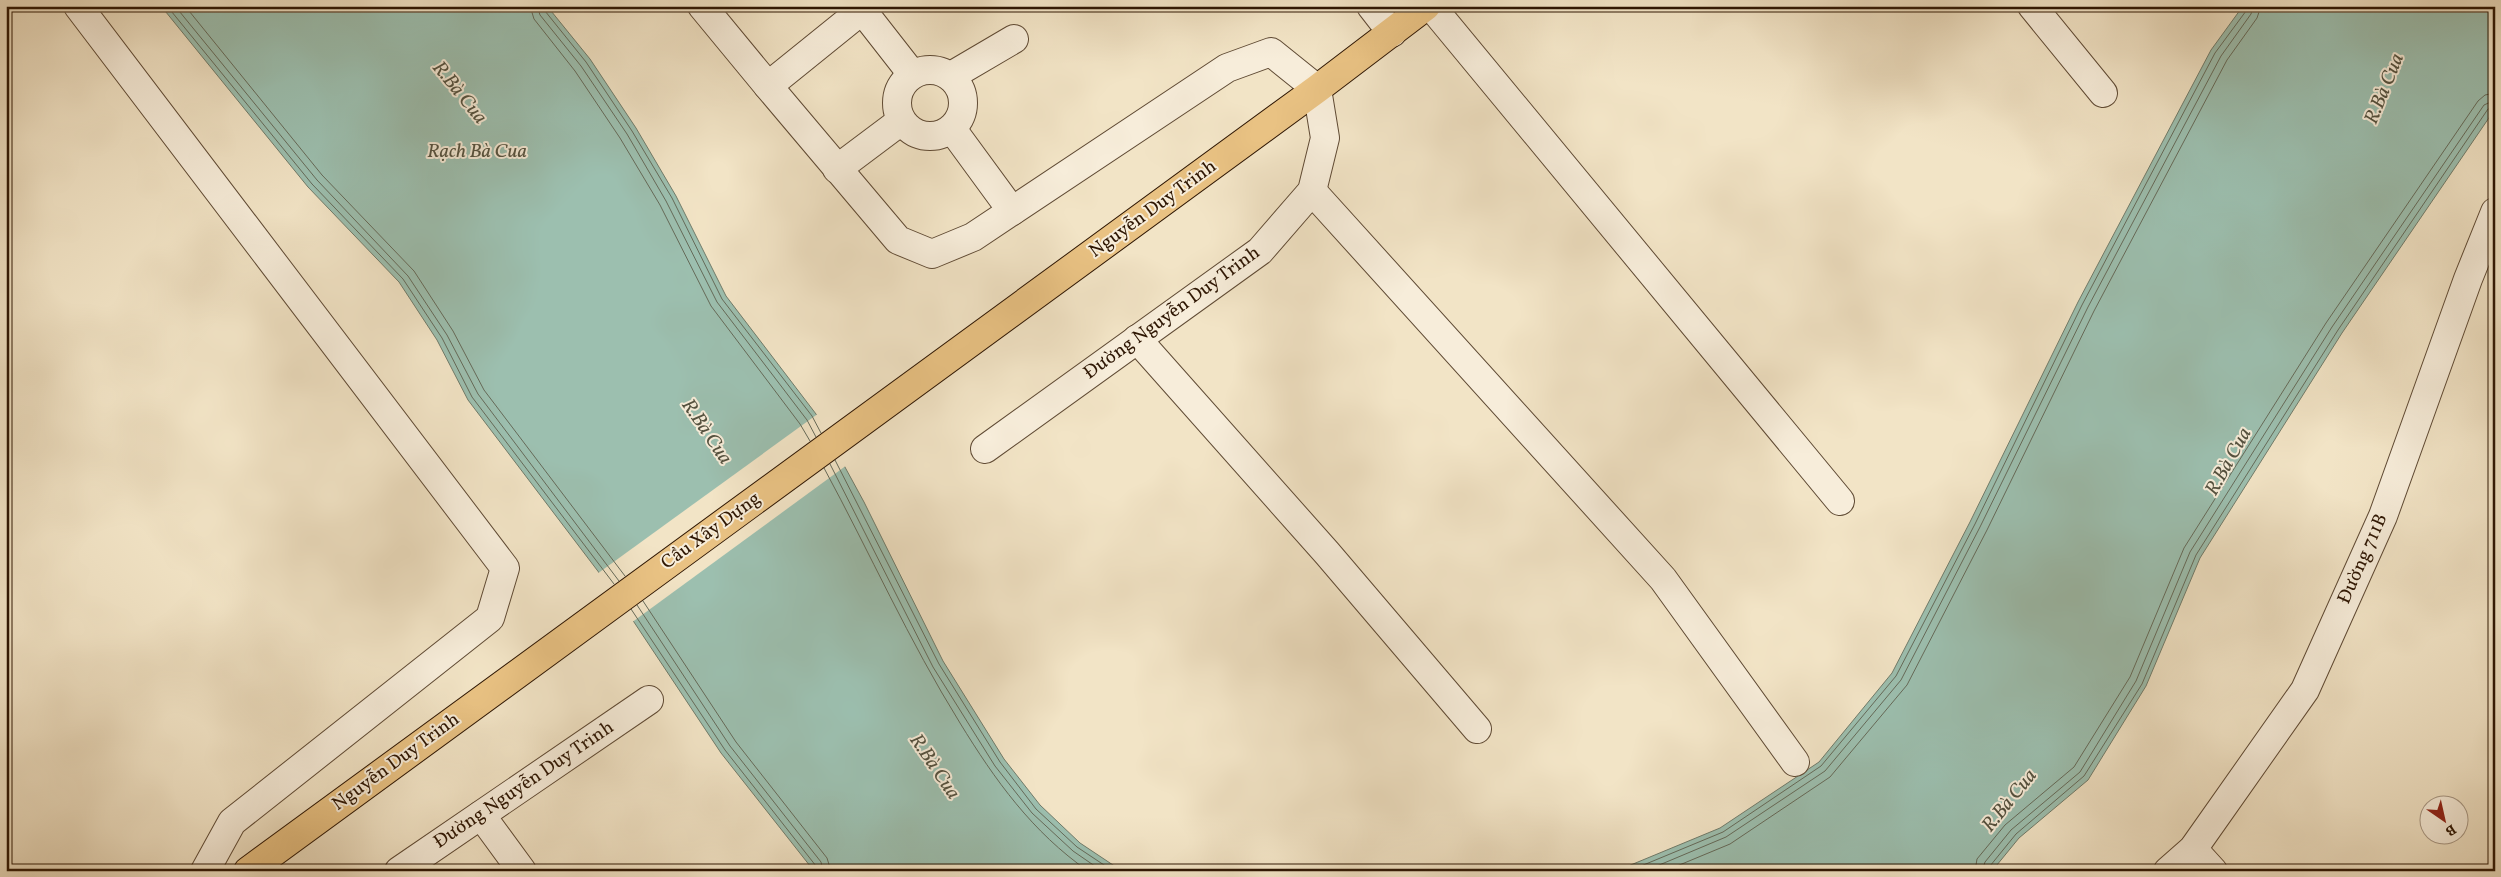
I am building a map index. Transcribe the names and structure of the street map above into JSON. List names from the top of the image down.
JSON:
{
  "streets": {
    "main road": ["Nguyễn Duy Trinh", "Cầu Xây Dựng"],
    "street": ["Đường Nguyễn Duy Trinh", "Đường 711B"]
  },
  "crossings": [
    ["Nguyễn Duy Trinh", "Đường Nguyễn Duy Trinh"],
    ["Nguyễn Duy Trinh", "Cầu Xây Dựng"]
  ],
  "water": ["R.Bà Cua", "Rạch Bà Cua"],
  "north": "bottom right"
}
